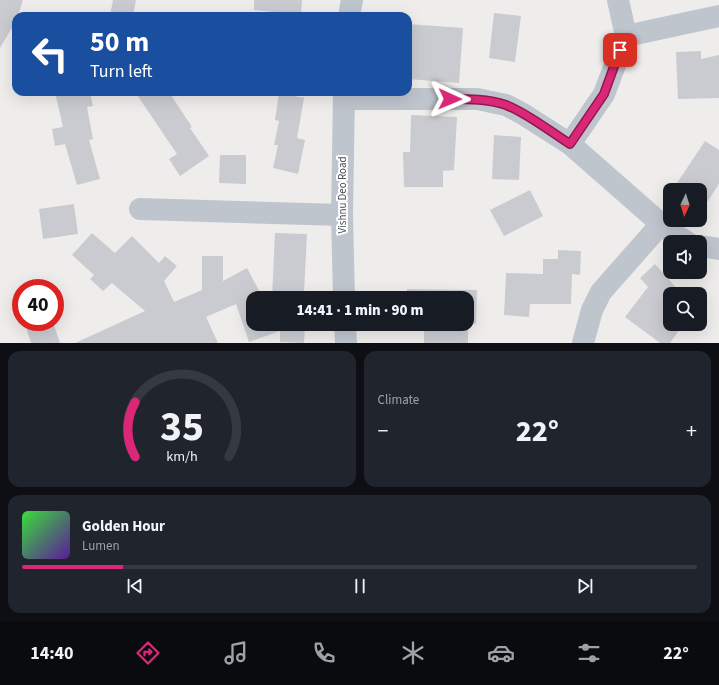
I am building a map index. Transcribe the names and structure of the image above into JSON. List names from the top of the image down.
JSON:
{
  "streets": {
    "street": ["Vishnu Deo Road"]
  },
  "north": "bottom",
  "page": {
    "turn": ["50 m", "Turn left"],
    "limit": "40",
    "trip": "14:41 · 1 min · 90 m",
    "tile": "Climate",
    "heat": ["−", "22°", "+"],
    "song": ["Golden Hour", "Lumen"],
    "tabs": ["14:40", "22°"],
    "gauge": ["35", "km/h"]
  }
}
